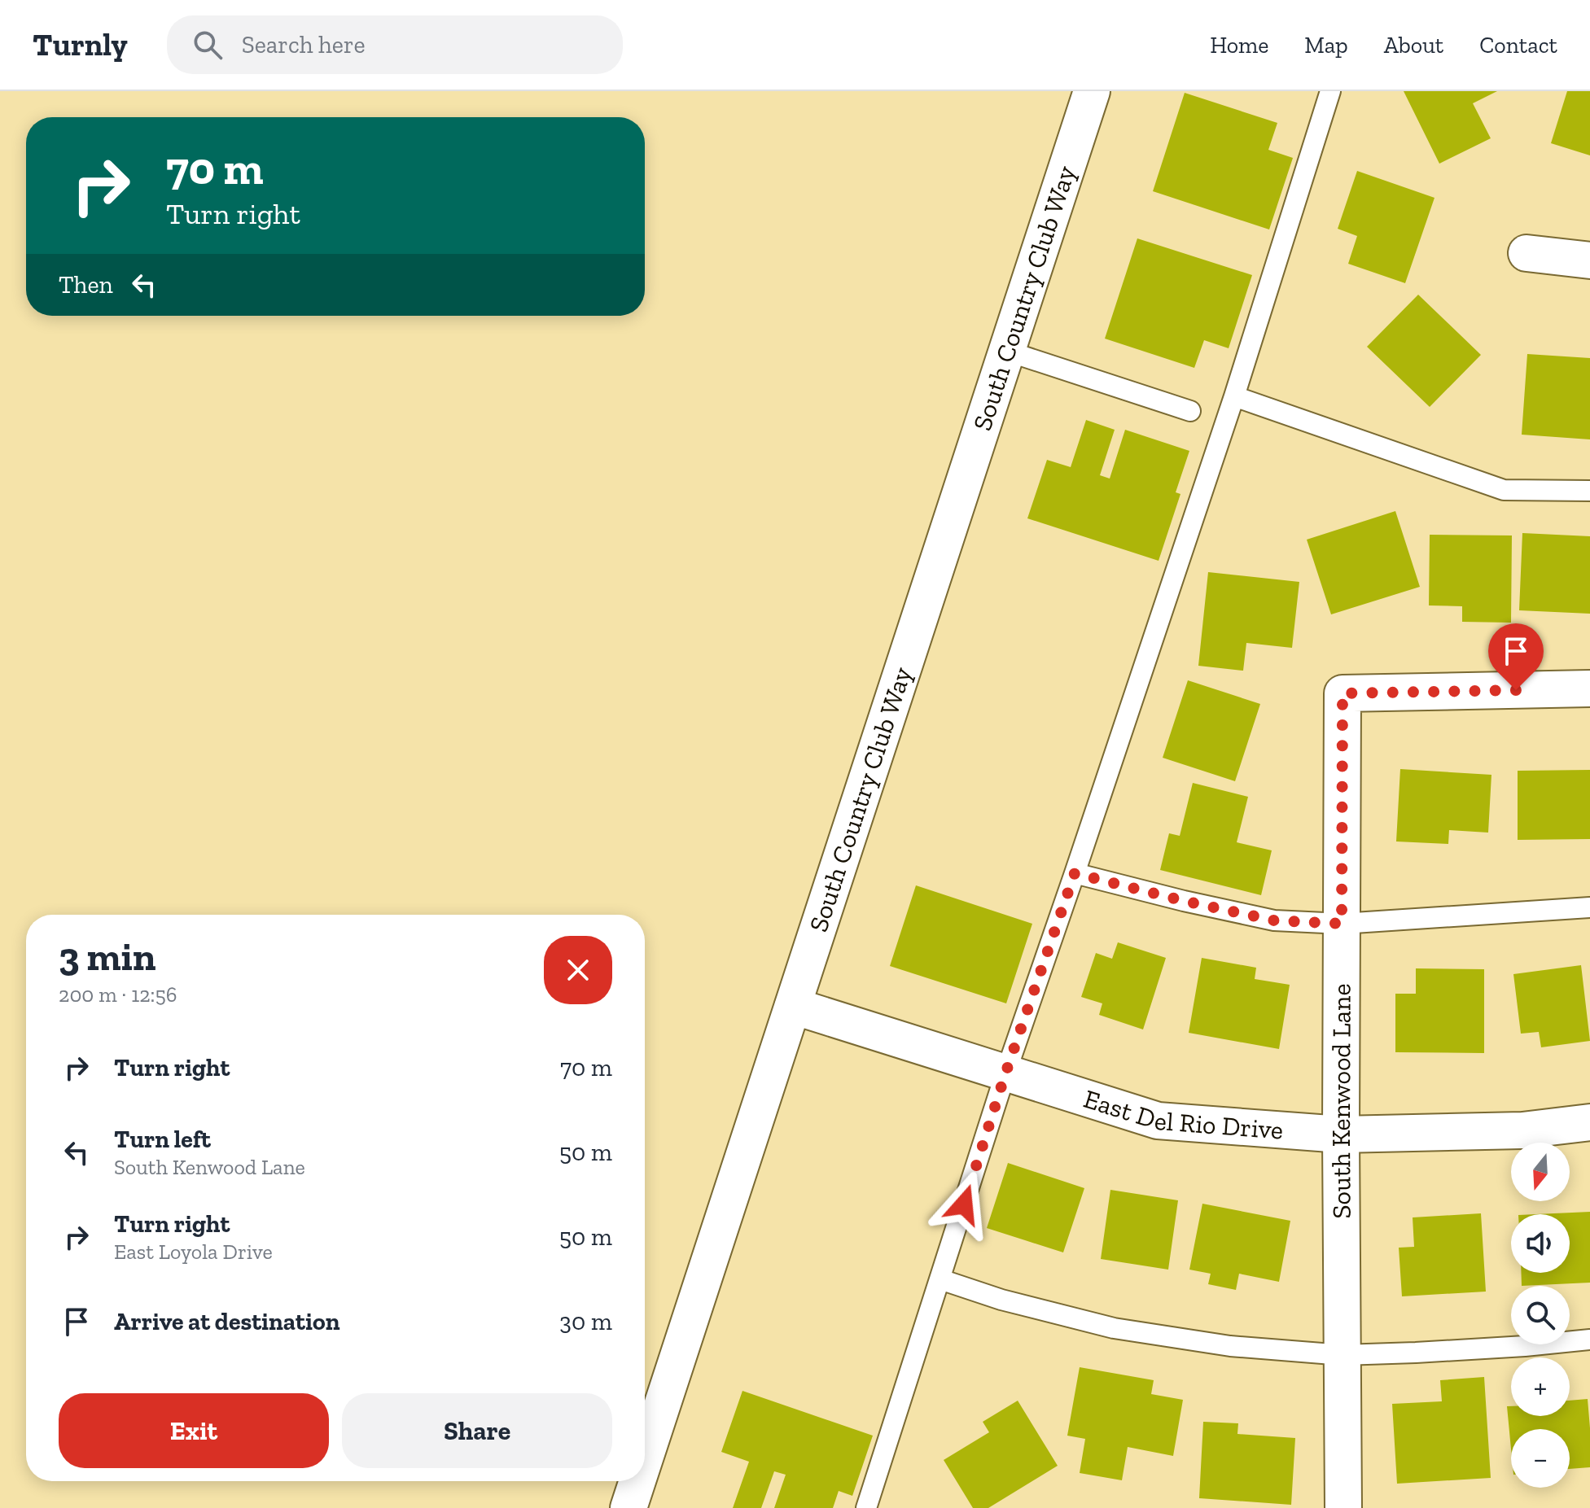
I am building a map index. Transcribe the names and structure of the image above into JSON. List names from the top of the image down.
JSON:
{
  "streets": {
    "street": ["South Country Club Way", "South Kenwood Lane", "East Del Rio Drive"]
  },
  "crossings": [
    ["South Country Club Way", "East Del Rio Drive"],
    ["South Kenwood Lane", "East Del Rio Drive"]
  ],
  "north": "bottom",
  "page": {
    "header": "Turnly",
    "search": "Search here",
    "nav": [
      "Home",
      "Map",
      "About",
      "Contact"
    ],
    "turn": ["70 m", "Turn right"],
    "then": "Then",
    "heading": ["3 min", "200 m · 12:56"],
    "list": [
      {
        "name": "Turn right",
        "value": "70 m"
      },
      {
        "name": "Turn left",
        "note": "South Kenwood Lane",
        "value": "50 m"
      },
      {
        "name": "Turn right",
        "note": "East Loyola Drive",
        "value": "50 m"
      },
      {
        "name": "Arrive at destination",
        "value": "30 m"
      }
    ],
    "map_buttons": ["+", "−"],
    "buttons": ["Exit", "Share"]
  }
}
